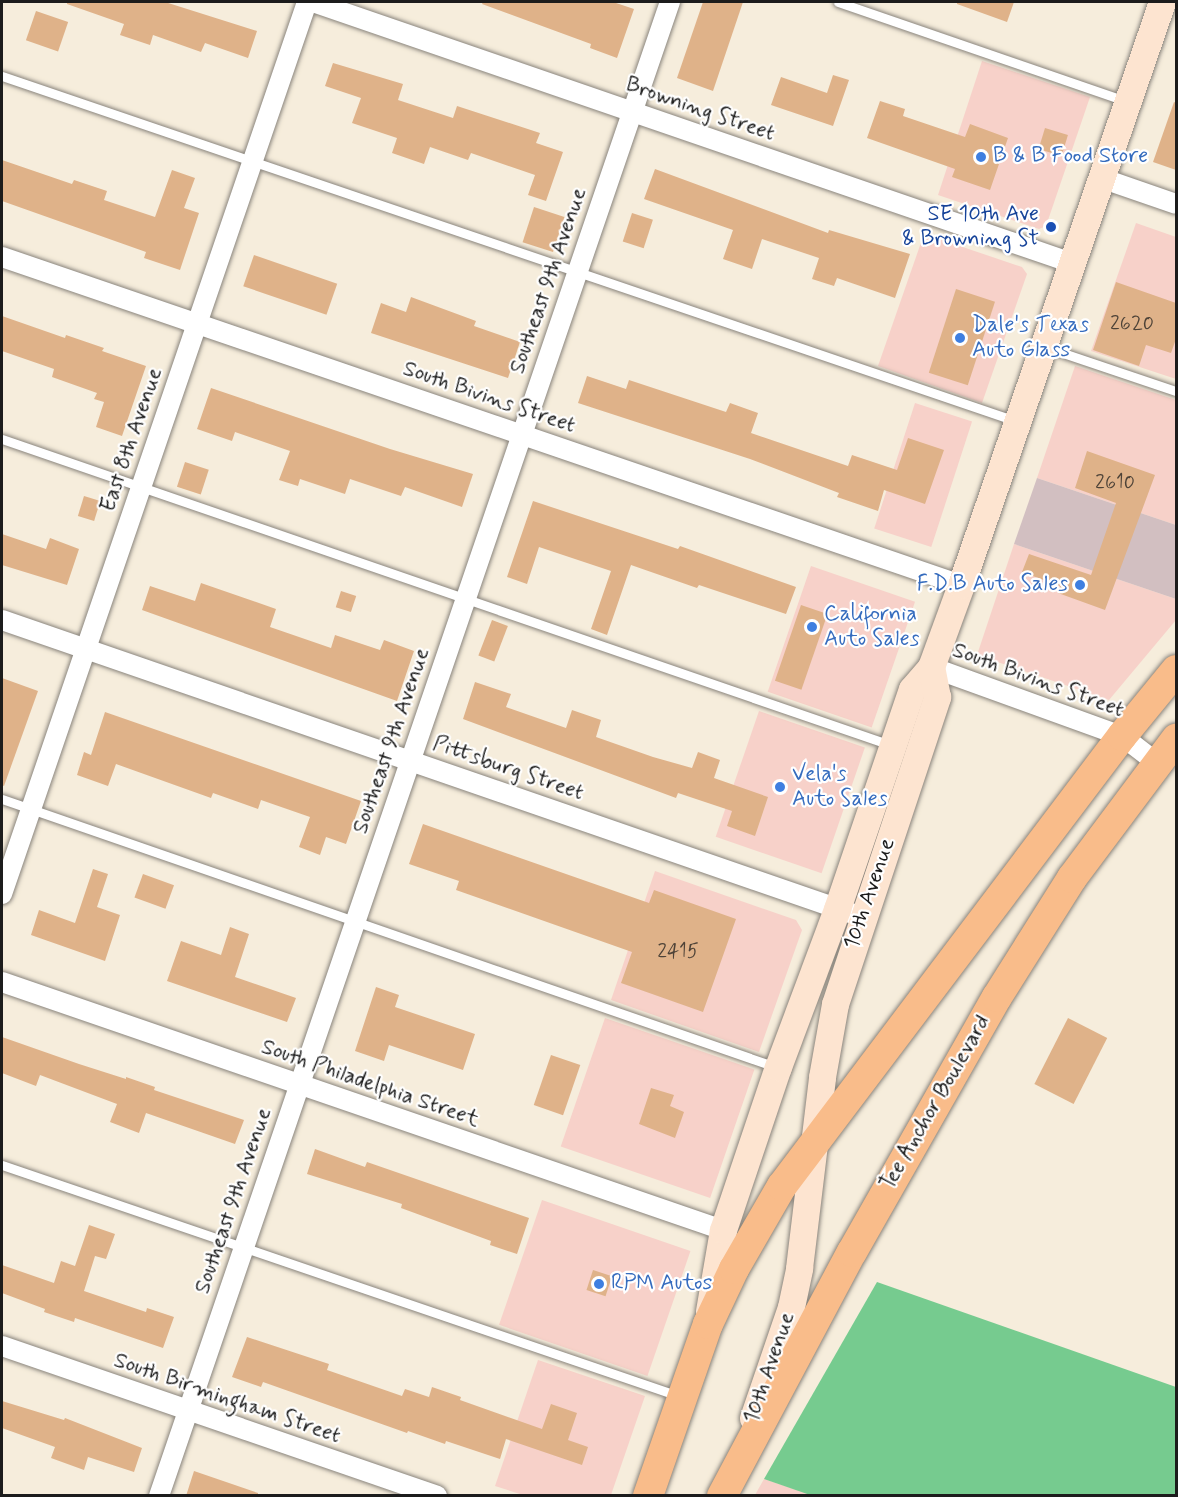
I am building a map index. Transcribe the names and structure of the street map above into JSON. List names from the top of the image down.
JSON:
{
  "streets": {
    "main road": ["10th Avenue", "Tee Anchor Boulevard"],
    "street": [
      "Browning Street",
      "Southeast 9th Avenue",
      "South Bivins Street",
      "East 8th Avenue",
      "Pittsburg Street",
      "South Philadelphia Street",
      "South Birmingham Street"
    ]
  },
  "crossings": [
    ["Browning Street", "Southeast 9th Avenue"],
    ["Southeast 9th Avenue", "South Bivins Street"],
    ["Southeast 9th Avenue", "Pittsburg Street"],
    ["Southeast 9th Avenue", "South Philadelphia Street"],
    ["Southeast 9th Avenue", "South Birmingham Street"],
    ["South Bivins Street", "East 8th Avenue"],
    ["South Bivins Street", "10th Avenue"],
    ["South Bivins Street", "Tee Anchor Boulevard"],
    ["East 8th Avenue", "Pittsburg Street"],
    ["Pittsburg Street", "10th Avenue"],
    ["10th Avenue", "South Philadelphia Street"],
    ["10th Avenue", "Tee Anchor Boulevard"]
  ],
  "places": [
    "B & B Food Store",
    "SE 10th Ave & Browning St",
    "Dale's Texas Auto Glass",
    "F.D.B Auto Sales",
    "California Auto Sales",
    "Vela's Auto Sales",
    "RPM Autos"
  ],
  "house_numbers": ["2620", "2610", "2415"]
}
